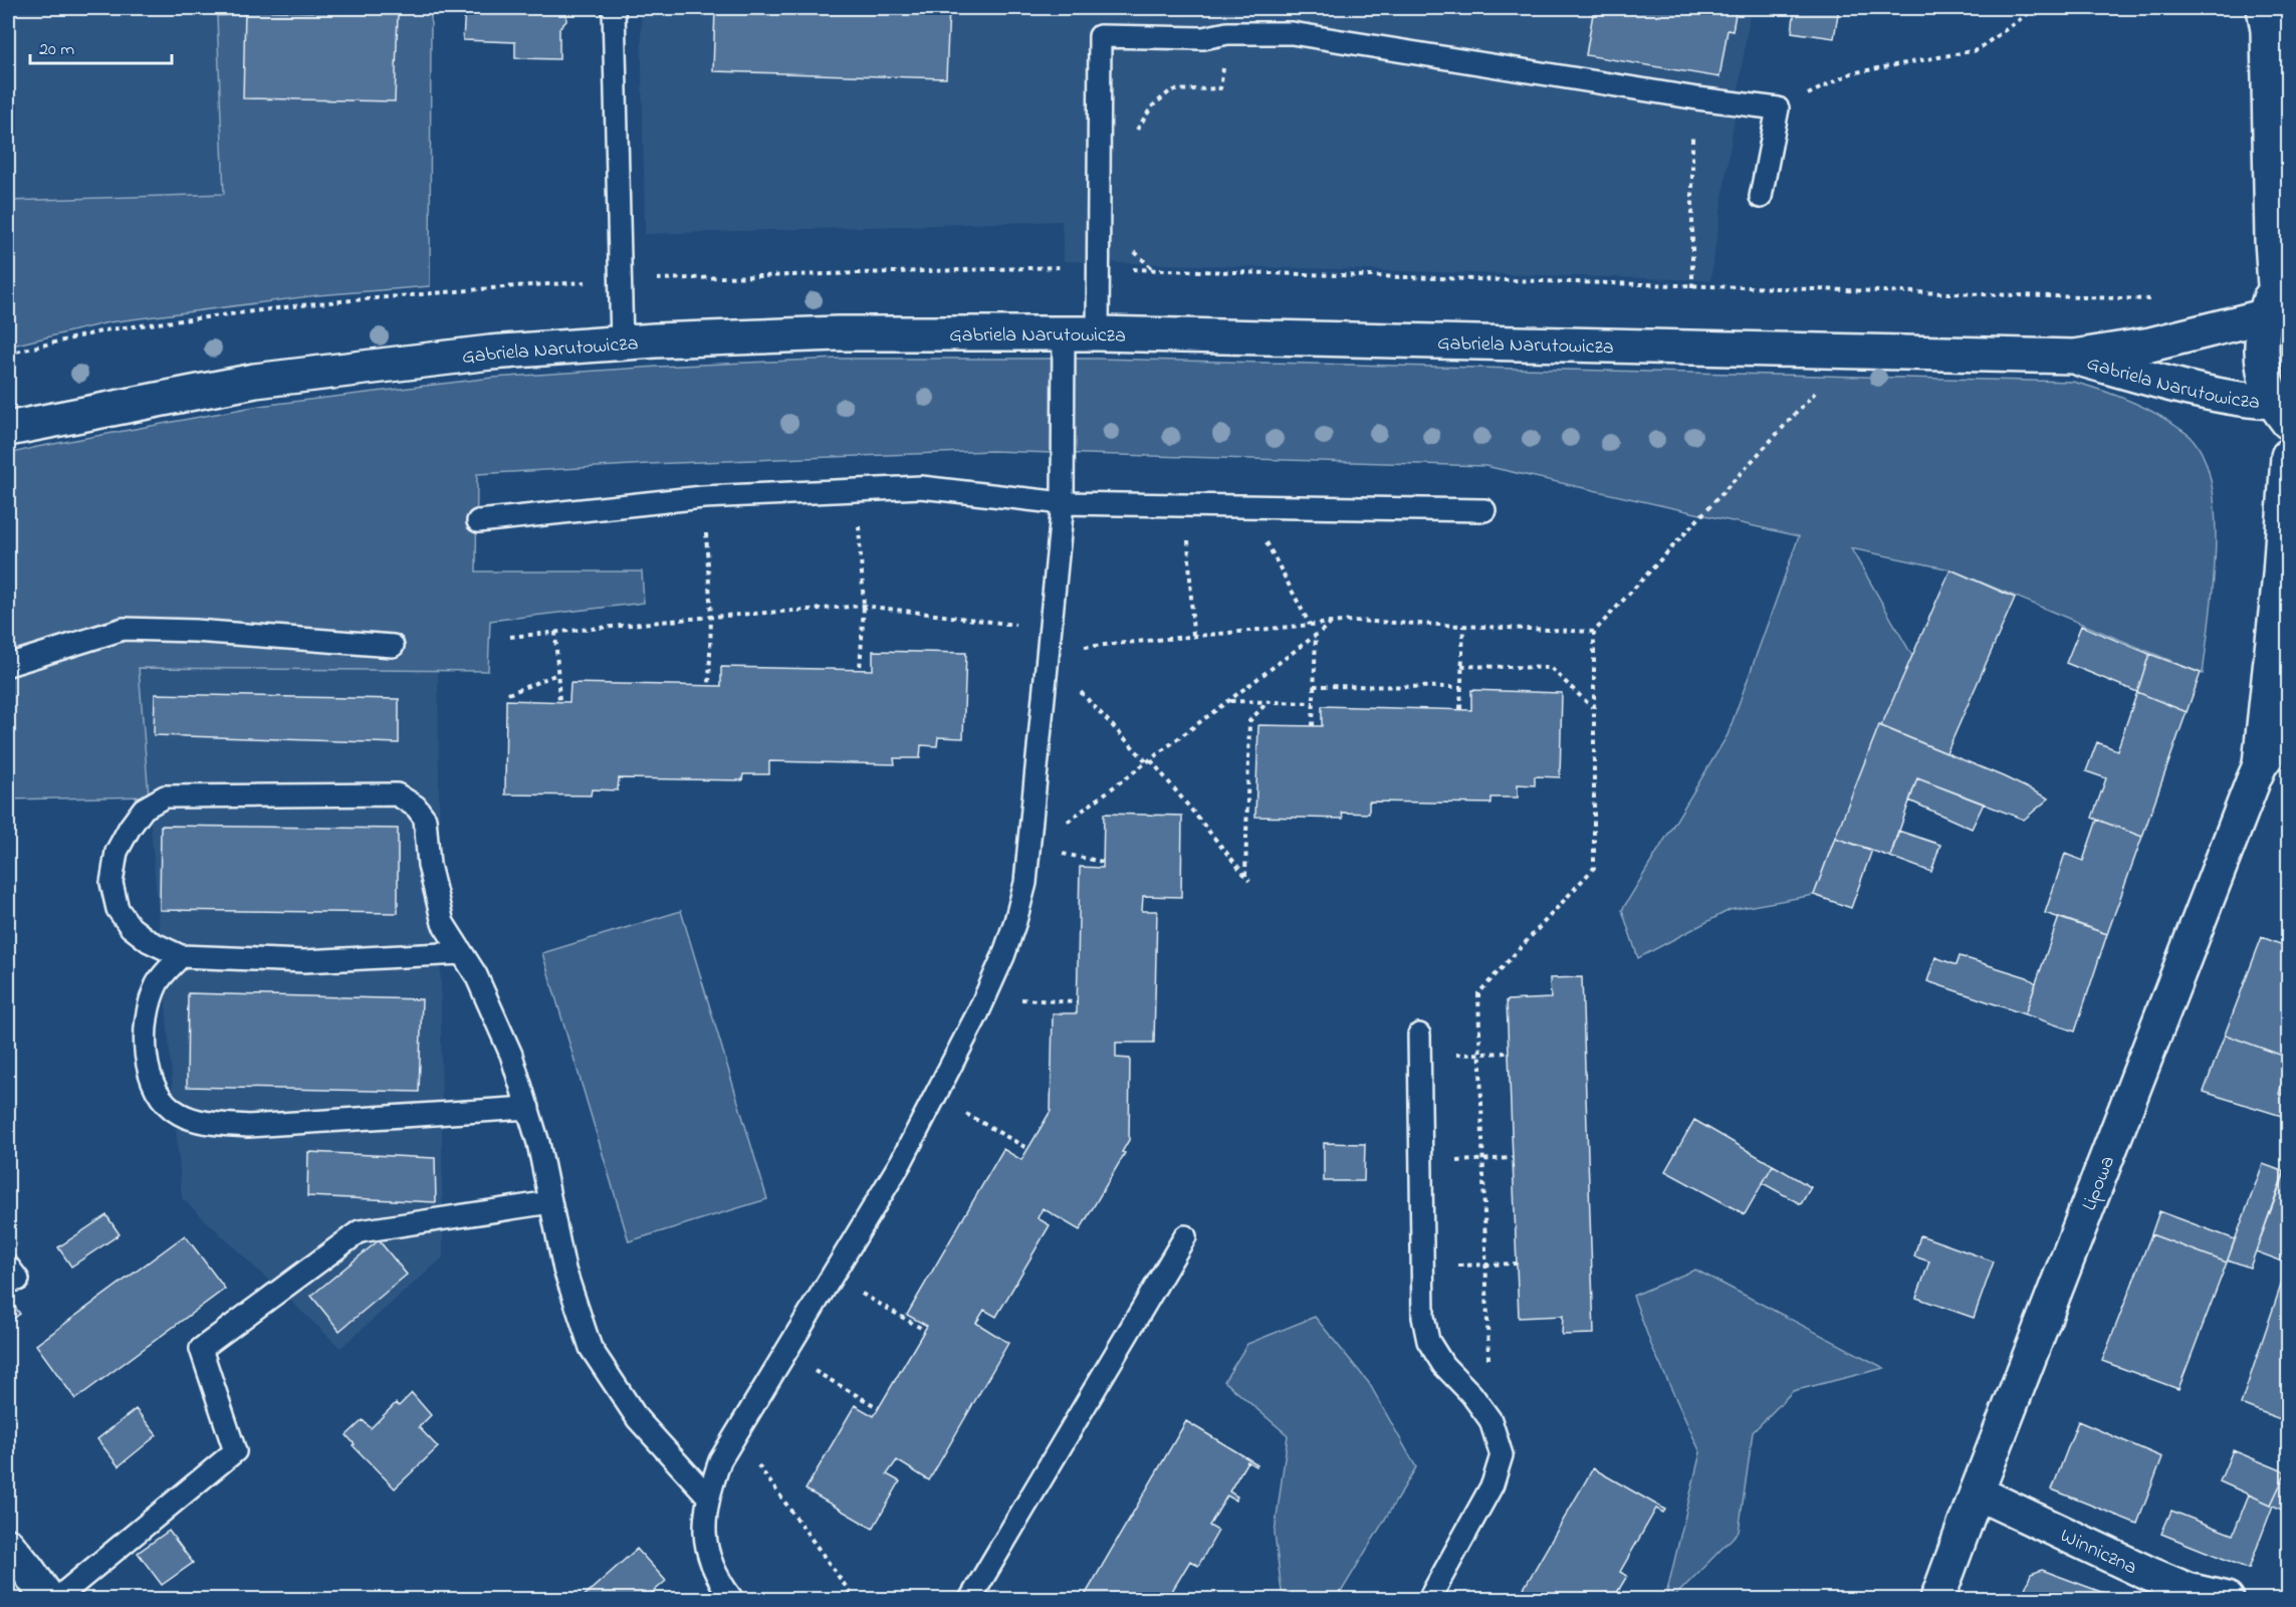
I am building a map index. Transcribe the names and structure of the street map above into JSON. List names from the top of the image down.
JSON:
{
  "streets": {
    "main road": ["Gabriela Narutowicza", "Lipowa", "Winniczna"]
  },
  "crossings": [
    ["Lipowa", "Winniczna"]
  ],
  "scale_bar": "20 m"
}
